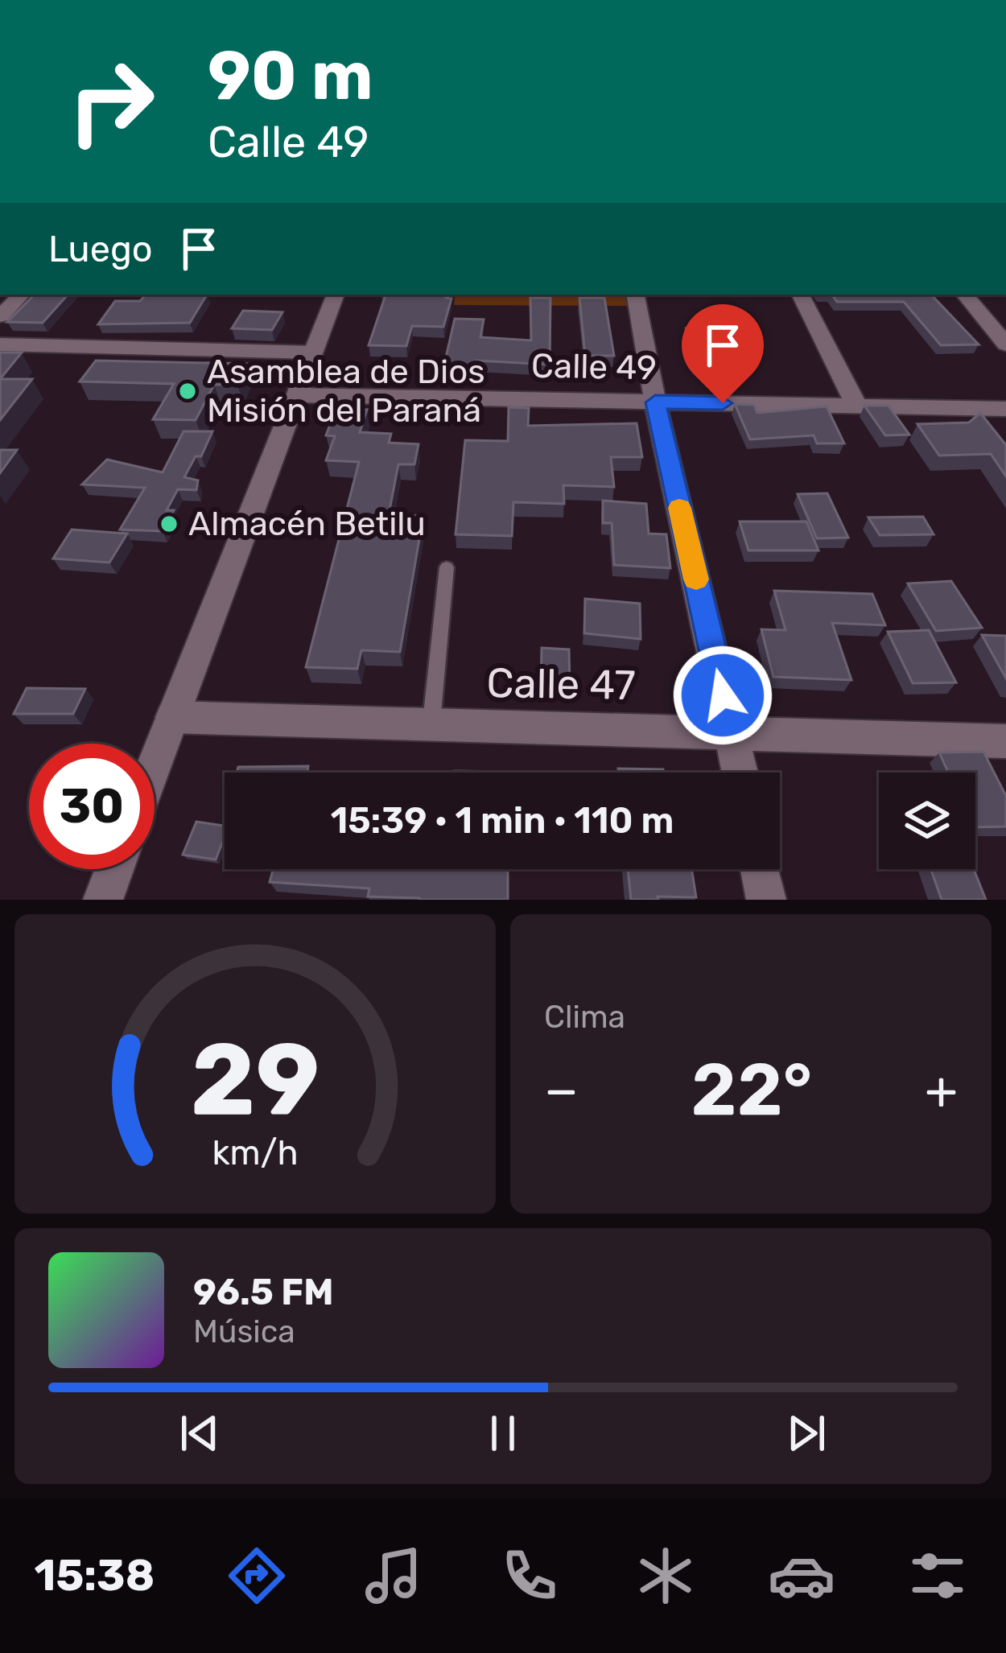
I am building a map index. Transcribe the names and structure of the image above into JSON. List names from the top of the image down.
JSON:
{
  "streets": {
    "street": ["Calle 49", "Calle 47"]
  },
  "places": ["Asamblea de Dios Misión del Paraná", "Almacén Betilu"],
  "page": {
    "turn": ["90 m", "Calle 49"],
    "then": "Luego",
    "limit": "30",
    "trip": "15:39 · 1 min · 110 m",
    "tile": "Clima",
    "heat": ["−", "22°", "+"],
    "song": ["96.5 FM", "Música"],
    "tabs": "15:38",
    "gauge": ["29", "km/h"]
  }
}
